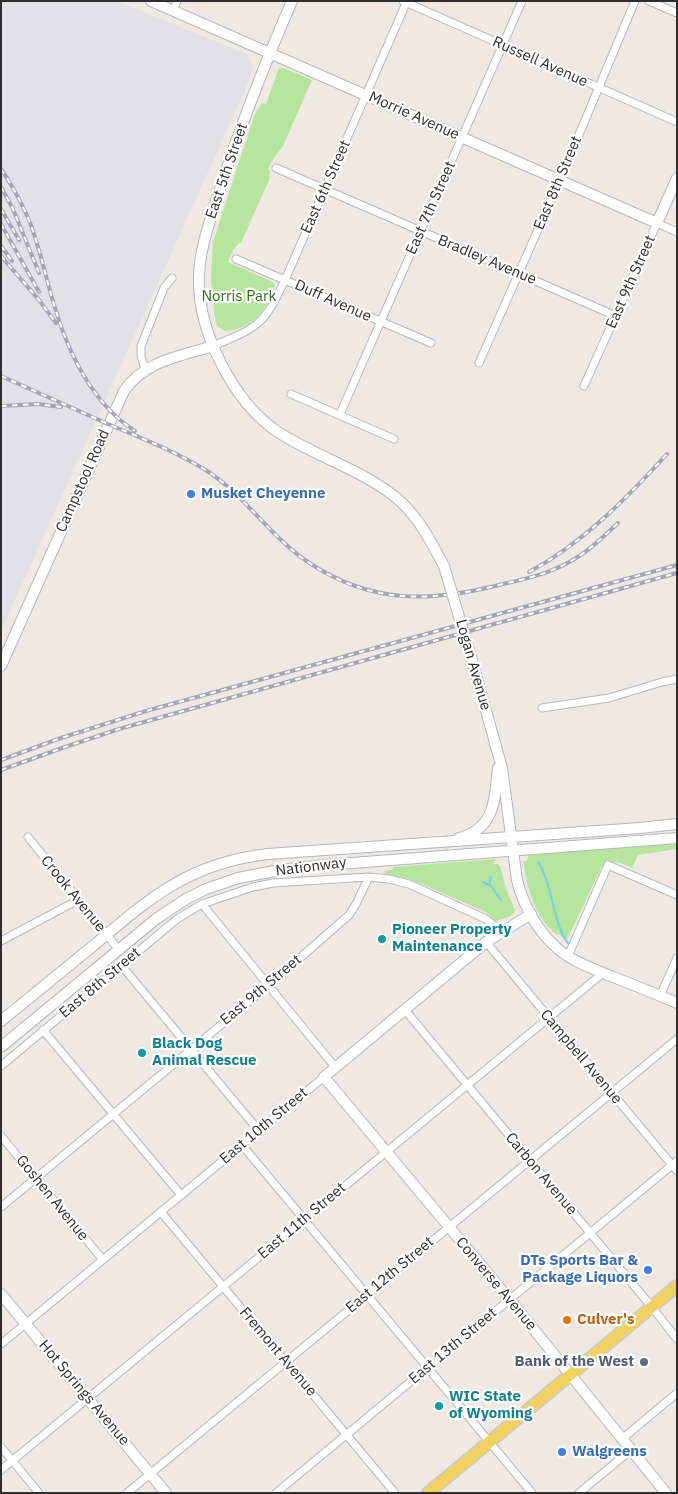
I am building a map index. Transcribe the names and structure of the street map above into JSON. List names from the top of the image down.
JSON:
{
  "streets": {
    "main road": [
      "Morrie Avenue",
      "East 5th Street",
      "East 9th Street",
      "Campstool Road",
      "Logan Avenue",
      "Nationway",
      "East 10th Street",
      "Converse Avenue",
      "Hot Springs Avenue"
    ],
    "street": [
      "Russell Avenue",
      "East 8th Street",
      "East 6th Street",
      "East 7th Street",
      "Bradley Avenue",
      "Duff Avenue",
      "Crook Avenue",
      "Campbell Avenue",
      "Carbon Avenue",
      "Goshen Avenue",
      "East 11th Street",
      "East 12th Street",
      "East 13th Street",
      "Fremont Avenue"
    ]
  },
  "crossings": [
    ["Russell Avenue", "East 8th Street"],
    ["Russell Avenue", "East 6th Street"],
    ["Russell Avenue", "East 7th Street"],
    ["Morrie Avenue", "East 5th Street"],
    ["Morrie Avenue", "East 8th Street"],
    ["Morrie Avenue", "East 6th Street"],
    ["Morrie Avenue", "East 7th Street"],
    ["Morrie Avenue", "East 9th Street"],
    ["East 5th Street", "East 6th Street"],
    ["East 5th Street", "Campstool Road"],
    ["East 5th Street", "Logan Avenue"],
    ["East 8th Street", "Bradley Avenue"],
    ["East 6th Street", "Bradley Avenue"],
    ["East 6th Street", "Duff Avenue"],
    ["East 6th Street", "Campstool Road"],
    ["East 6th Street", "Logan Avenue"],
    ["East 7th Street", "Bradley Avenue"],
    ["East 7th Street", "Duff Avenue"],
    ["Bradley Avenue", "East 9th Street"],
    ["East 9th Street", "Goshen Avenue"],
    ["Campstool Road", "Logan Avenue"],
    ["Logan Avenue", "Nationway"],
    ["Logan Avenue", "East 10th Street"],
    ["Logan Avenue", "East 11th Street"],
    ["Nationway", "Crook Avenue"],
    ["Campbell Avenue", "East 10th Street"],
    ["Campbell Avenue", "East 11th Street"],
    ["Campbell Avenue", "East 12th Street"],
    ["Campbell Avenue", "East 13th Street"],
    ["East 10th Street", "Carbon Avenue"],
    ["East 10th Street", "Goshen Avenue"],
    ["East 10th Street", "Converse Avenue"],
    ["East 10th Street", "Fremont Avenue"],
    ["East 10th Street", "Hot Springs Avenue"],
    ["Carbon Avenue", "East 11th Street"],
    ["Carbon Avenue", "East 12th Street"],
    ["Carbon Avenue", "East 13th Street"],
    ["East 11th Street", "Converse Avenue"],
    ["East 11th Street", "Fremont Avenue"],
    ["East 11th Street", "Hot Springs Avenue"],
    ["East 12th Street", "Converse Avenue"],
    ["East 12th Street", "Fremont Avenue"],
    ["East 12th Street", "Hot Springs Avenue"],
    ["Converse Avenue", "East 13th Street"],
    ["East 13th Street", "Fremont Avenue"]
  ],
  "parks": ["Norris Park"],
  "places": [
    "Musket Cheyenne",
    "Pioneer Property Maintenance",
    "Black Dog Animal Rescue",
    "DTs Sports Bar & Package Liquors",
    "Culver's",
    "Bank of the West",
    "WIC State of Wyoming",
    "Walgreens"
  ]
}
